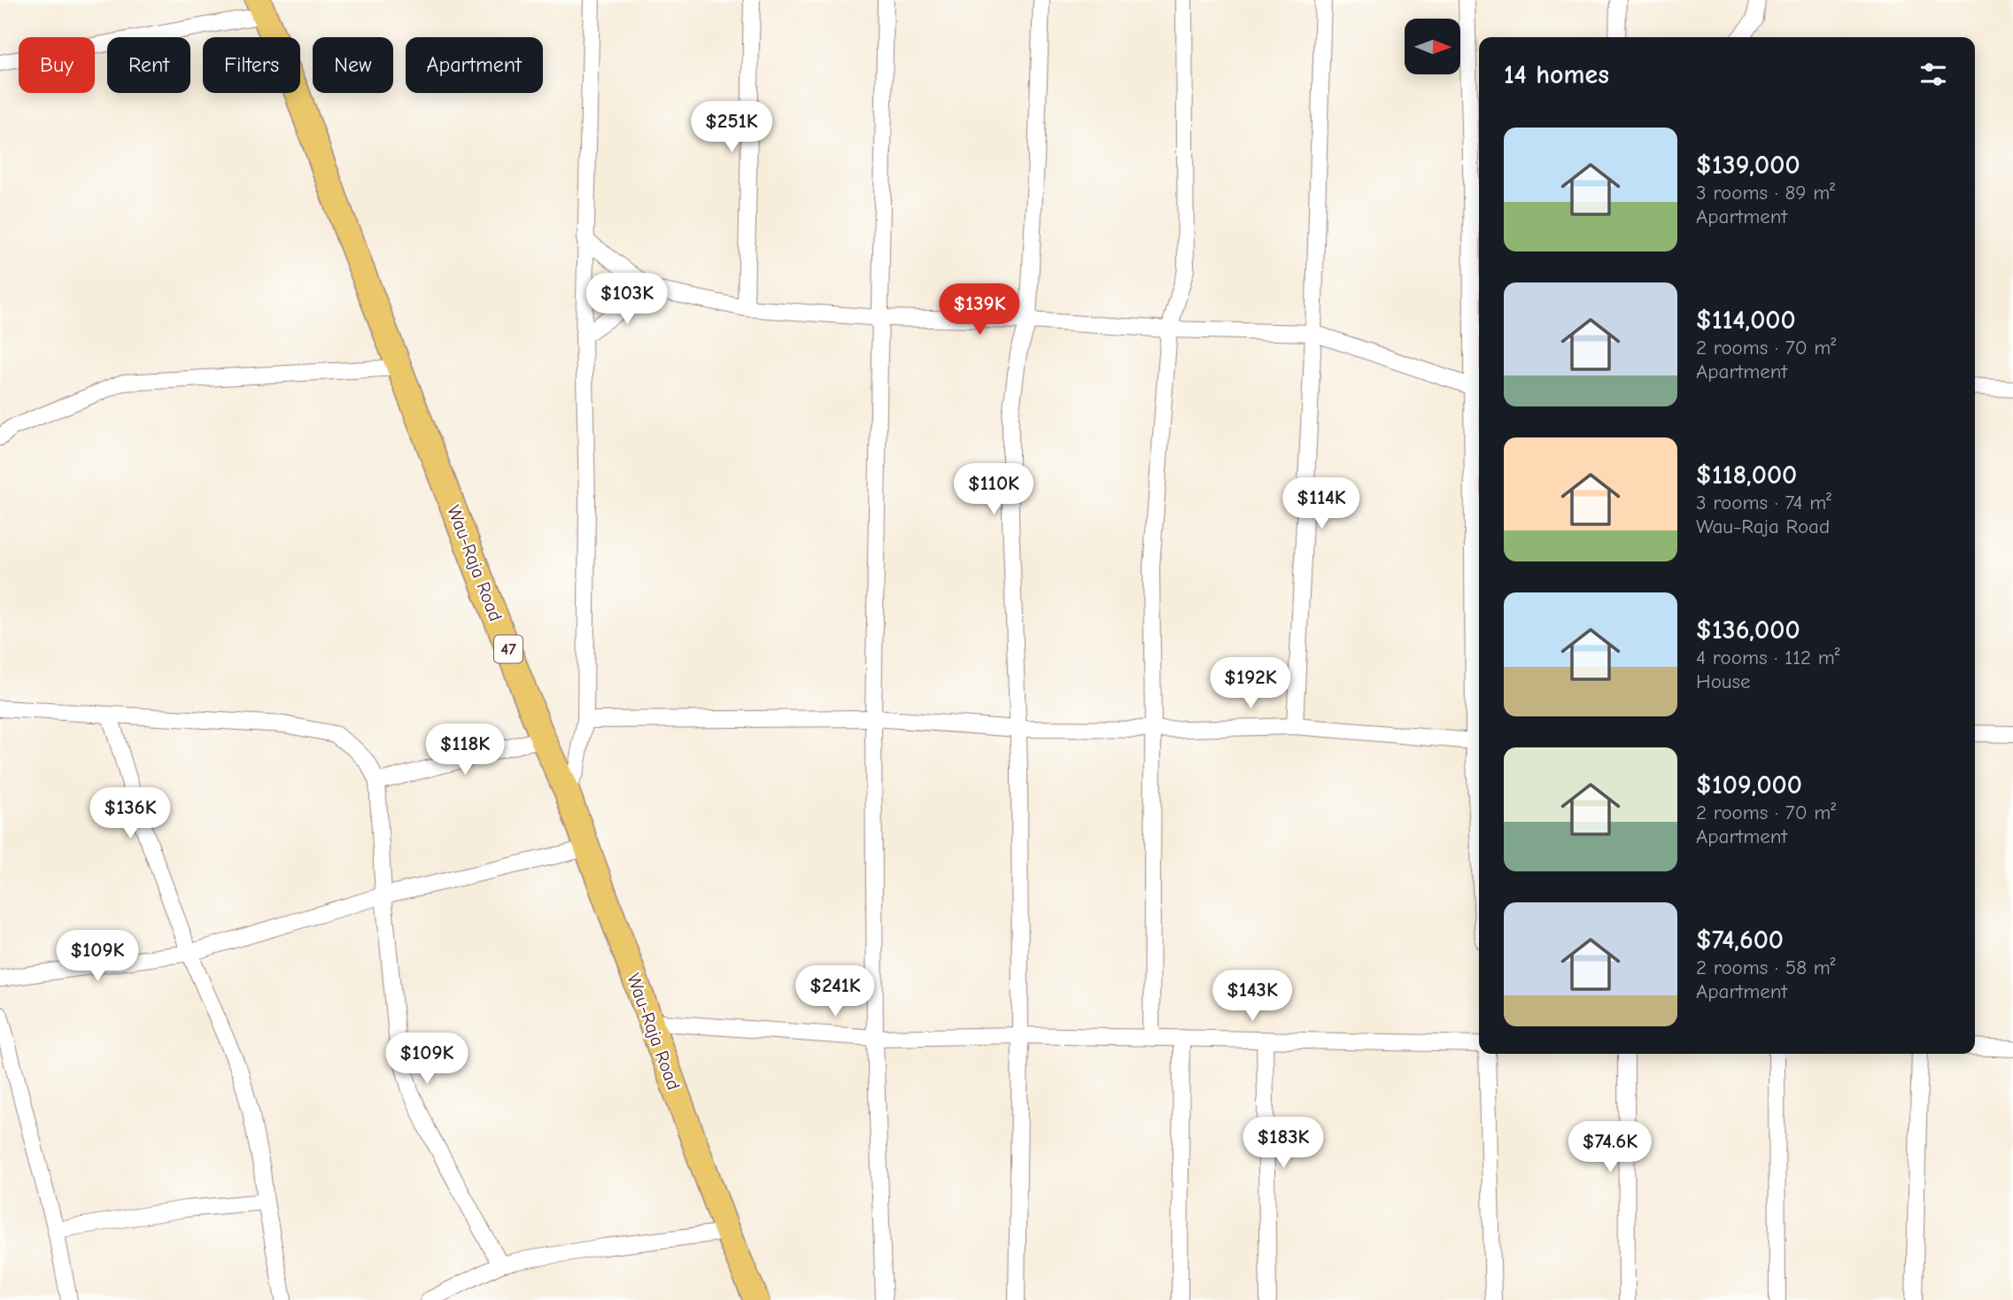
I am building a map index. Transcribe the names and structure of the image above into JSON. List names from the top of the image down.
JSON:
{
  "streets": {
    "main road": ["Wau-Raja Road", "47"]
  },
  "north": "right",
  "page": {
    "chip": [
      "Buy",
      "Rent",
      "Filters",
      "New",
      "Apartment"
    ],
    "heading": "14 homes",
    "price": [
      "$251K",
      "$103K",
      "$139K",
      "$110K",
      "$114K",
      "$192K",
      "$118K",
      "$136K",
      "$109K",
      "$241K",
      "$143K",
      "$109K",
      "$183K",
      "$74.6K"
    ],
    "list": [
      {
        "name": "$139,000",
        "note": "3 rooms · 89 m² · Apartment"
      },
      {
        "name": "$114,000",
        "note": "2 rooms · 70 m² · Apartment"
      },
      {
        "name": "$118,000",
        "note": "3 rooms · 74 m² · Wau-Raja Road"
      },
      {
        "name": "$136,000",
        "note": "4 rooms · 112 m² · House"
      },
      {
        "name": "$109,000",
        "note": "2 rooms · 70 m² · Apartment"
      },
      {
        "name": "$74,600",
        "note": "2 rooms · 58 m² · Apartment"
      }
    ]
  }
}
